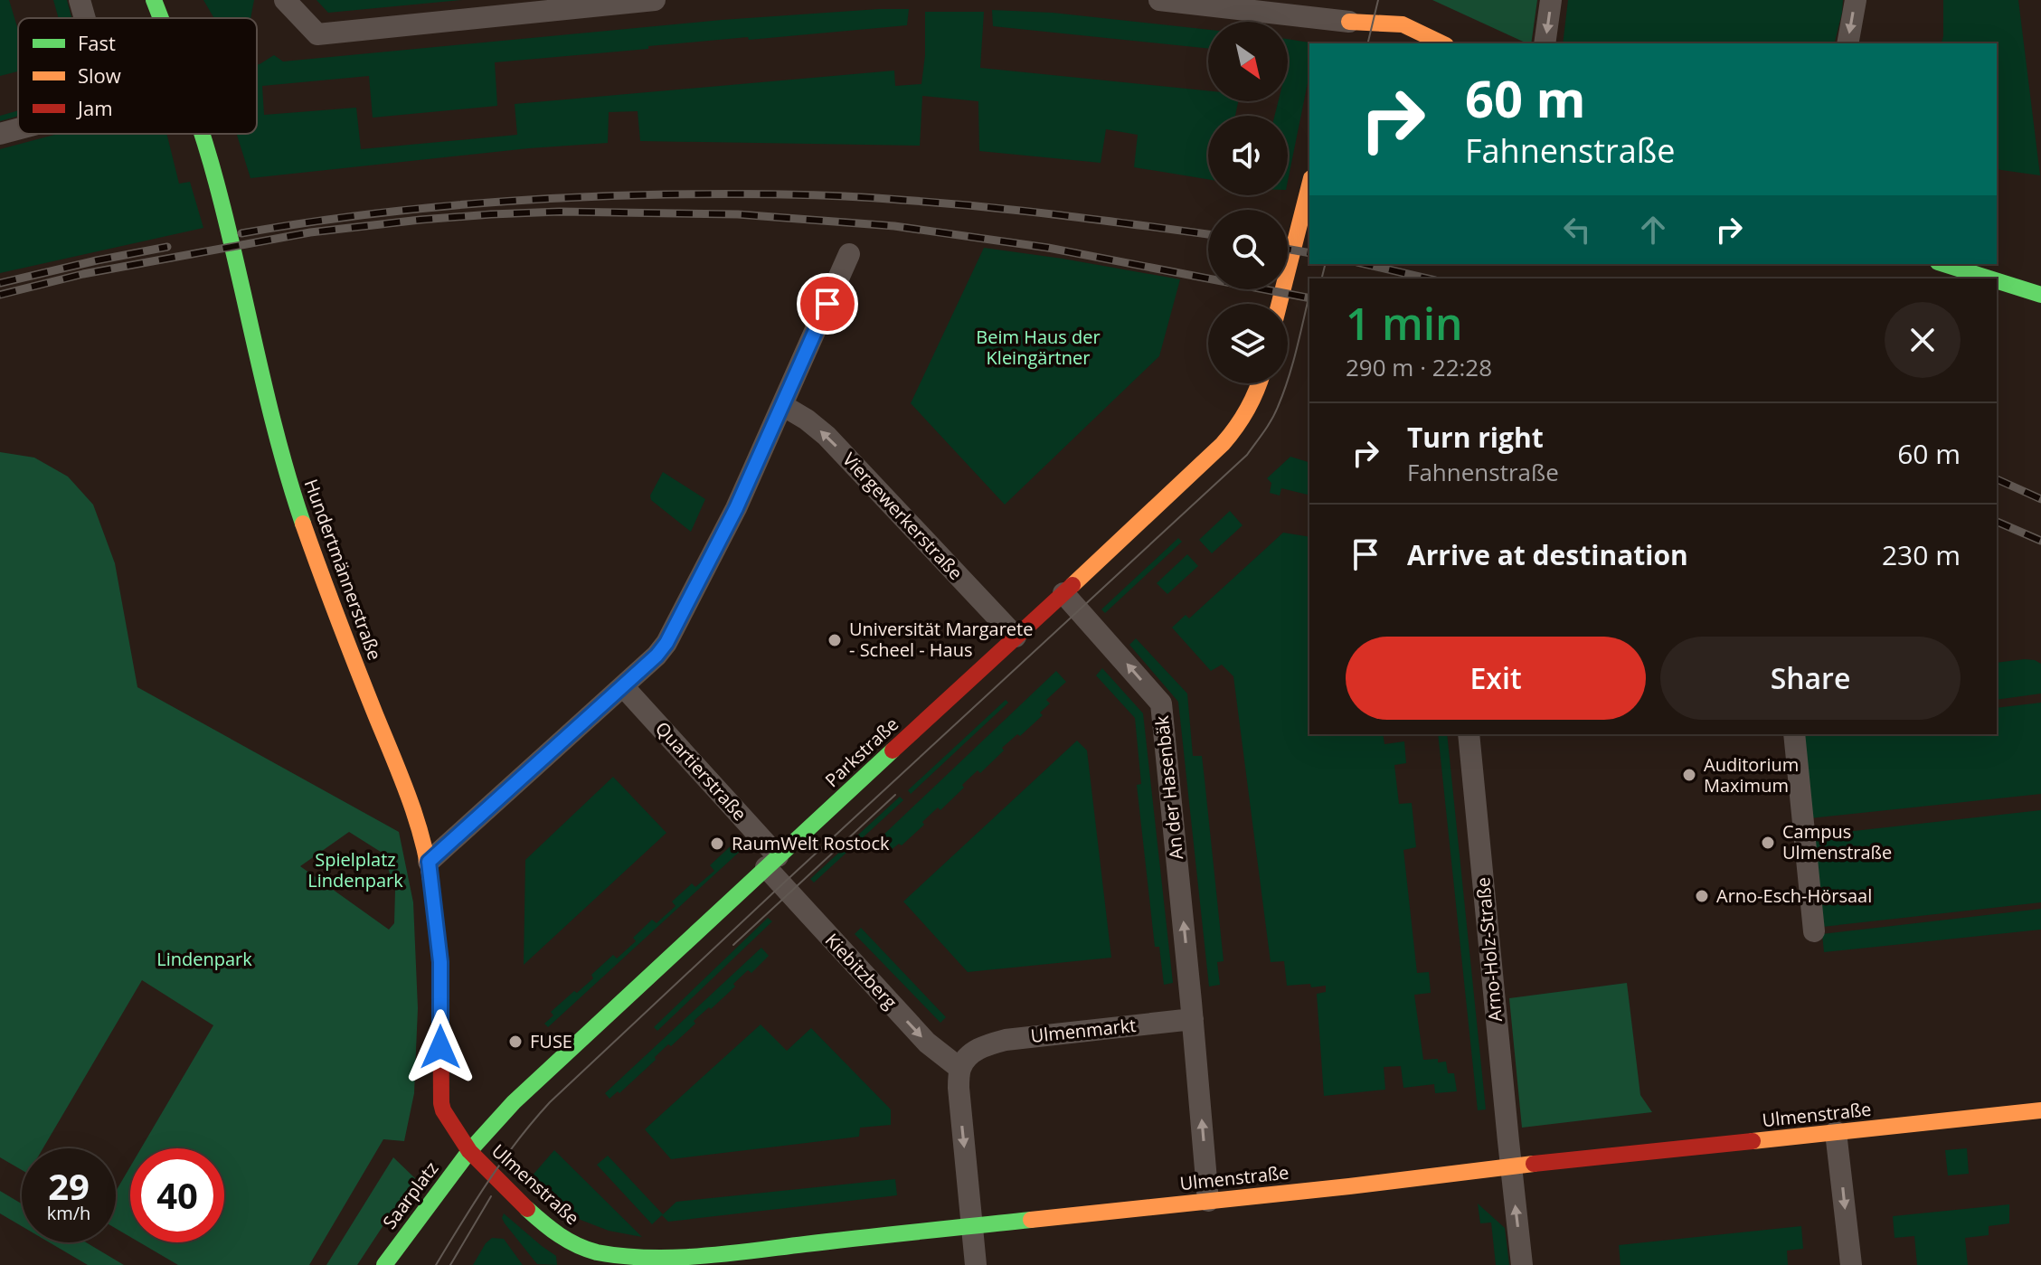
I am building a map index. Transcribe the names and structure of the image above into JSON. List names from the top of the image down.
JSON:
{
  "streets": {
    "street": [
      "Viergewerkerstraße",
      "Hundertmännerstraße",
      "Parkstraße",
      "Quartierstraße",
      "An der Hasenbäk",
      "Arno-Holz-Straße",
      "Kiebitzberg",
      "Ulmenmarkt",
      "Ulmenstraße",
      "Saarplatz"
    ]
  },
  "crossings": [
    ["Viergewerkerstraße", "Parkstraße"],
    ["Hundertmännerstraße", "Parkstraße"],
    ["Hundertmännerstraße", "Ulmenstraße"],
    ["Hundertmännerstraße", "Saarplatz"],
    ["Parkstraße", "Quartierstraße"],
    ["Parkstraße", "An der Hasenbäk"],
    ["Parkstraße", "Kiebitzberg"],
    ["Parkstraße", "Ulmenstraße"],
    ["Parkstraße", "Saarplatz"],
    ["Quartierstraße", "Kiebitzberg"],
    ["An der Hasenbäk", "Ulmenmarkt"],
    ["Arno-Holz-Straße", "Ulmenstraße"],
    ["Kiebitzberg", "Ulmenmarkt"],
    ["Ulmenstraße", "Saarplatz"]
  ],
  "one_way": ["Viergewerkerstraße", "An der Hasenbäk", "Kiebitzberg"],
  "parks": ["Beim Haus der Kleingärtner", "Spielplatz Lindenpark", "Lindenpark"],
  "places": [
    "Universität Margarete - Scheel - Haus",
    "Auditorium Maximum",
    "Campus Ulmenstraße",
    "RaumWelt Rostock",
    "Arno-Esch-Hörsaal",
    "FUSE"
  ],
  "legend": ["Fast", "Slow", "Jam"],
  "north": "bottom right",
  "page": {
    "turn": ["60 m", "Fahnenstraße"],
    "heading": ["1 min", "290 m · 22:28"],
    "list": [
      {
        "name": "Turn right",
        "note": "Fahnenstraße",
        "value": "60 m"
      },
      {
        "name": "Arrive at destination",
        "value": "230 m"
      }
    ],
    "buttons": ["Exit", "Share"],
    "speed": "29 km/h",
    "limit": "40"
  }
}
